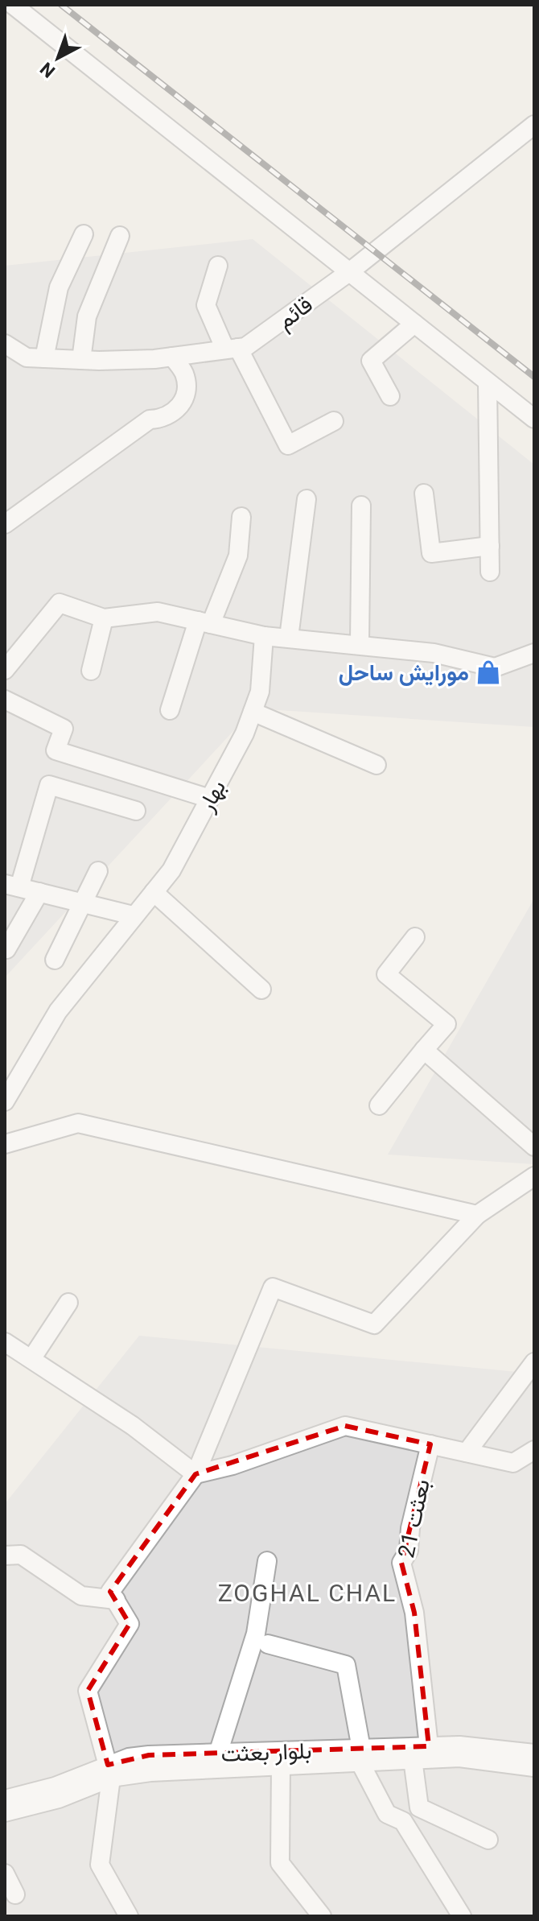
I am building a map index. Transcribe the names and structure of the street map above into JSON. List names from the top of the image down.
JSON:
{
  "streets": {
    "street": [
      "قائم",
      "بهار",
      "بعثت 21",
      "بلوار بعثت"
    ]
  },
  "crossings": [
    ["بعثت 21", "بلوار بعثت"]
  ],
  "districts": ["ZOGHAL CHAL"],
  "places": {
    "shop": ["مورایش ساحل"]
  },
  "north": "bottom left"
}
